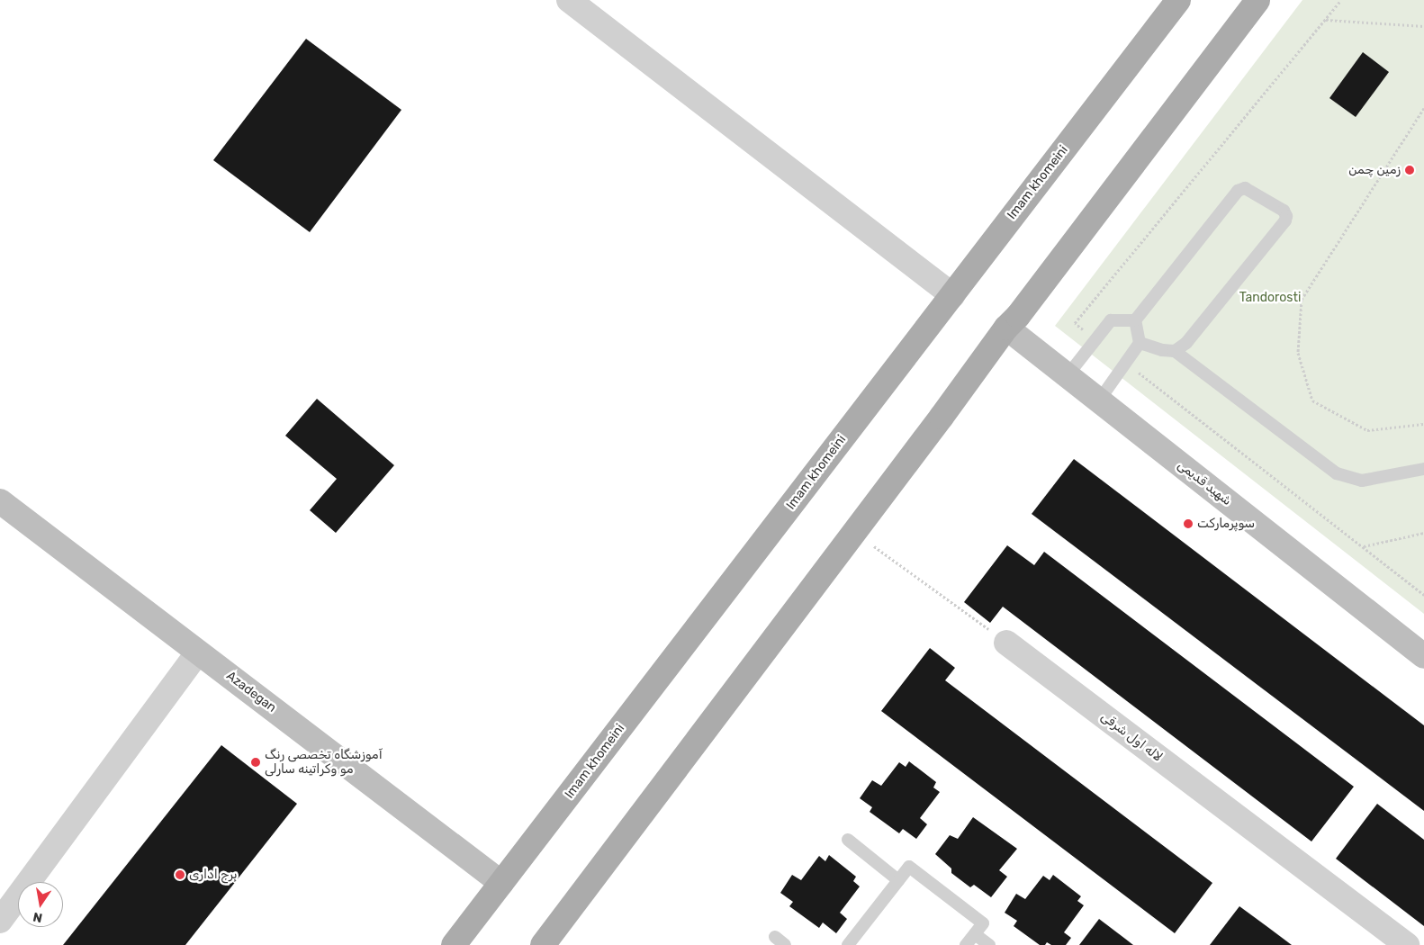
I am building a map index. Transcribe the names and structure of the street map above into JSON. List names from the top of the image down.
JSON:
{
  "streets": {
    "main road": ["Imam khomeini"],
    "street": ["شهید قدیمی", "Azadegan", "لاله اول شرقی"]
  },
  "crossings": [
    ["Imam khomeini", "Azadegan"]
  ],
  "parks": ["Tandorosti"],
  "places": [
    "زمین چمن",
    "سوپرمارکت",
    "آموزشگاه تخصصی رنگ مو وکراتینه سارلی",
    "برج اداری"
  ],
  "north": "bottom"
}
